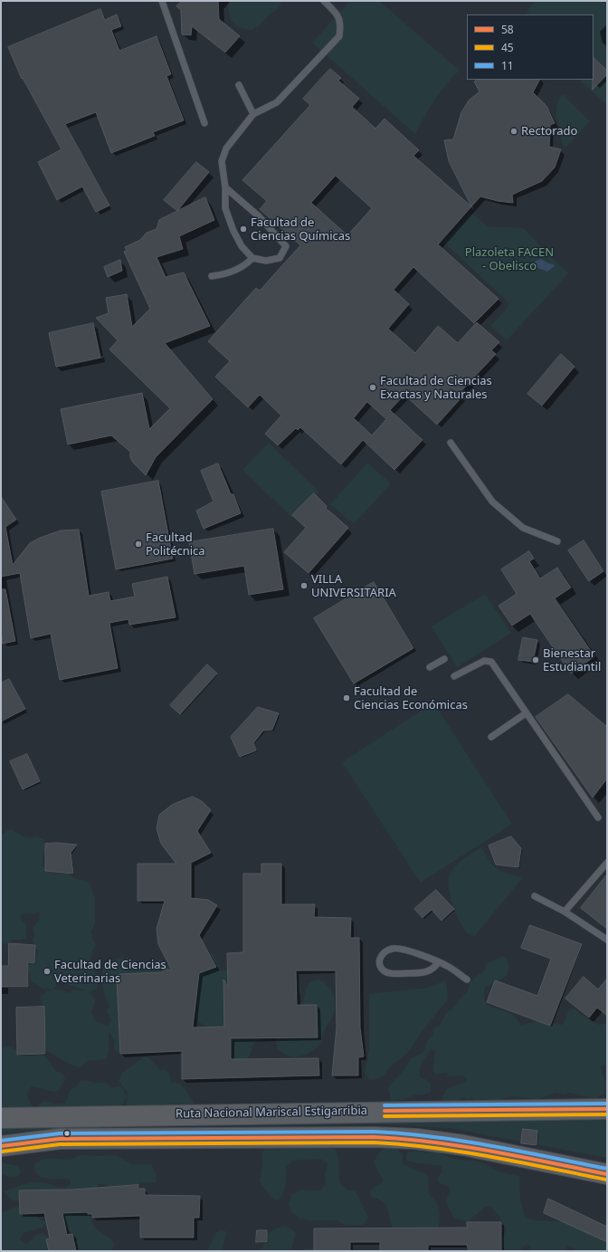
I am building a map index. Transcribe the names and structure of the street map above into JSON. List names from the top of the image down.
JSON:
{
  "streets": {
    "highway": ["Ruta Nacional Mariscal Estigarribia"]
  },
  "parks": ["Plazoleta FACEN - Obelisco"],
  "places": [
    "Rectorado",
    "Facultad de Ciencias Químicas",
    "Facultad de Ciencias Exactas y Naturales",
    "Facultad Politécnica",
    "VILLA UNIVERSITARIA",
    "Bienestar Estudiantil",
    "Facultad de Ciencias Económicas",
    "Facultad de Ciencias Veterinarias"
  ],
  "lines": ["transit line 11", "transit line 58", "transit line 45"],
  "legend": ["58", "45", "11"]
}
